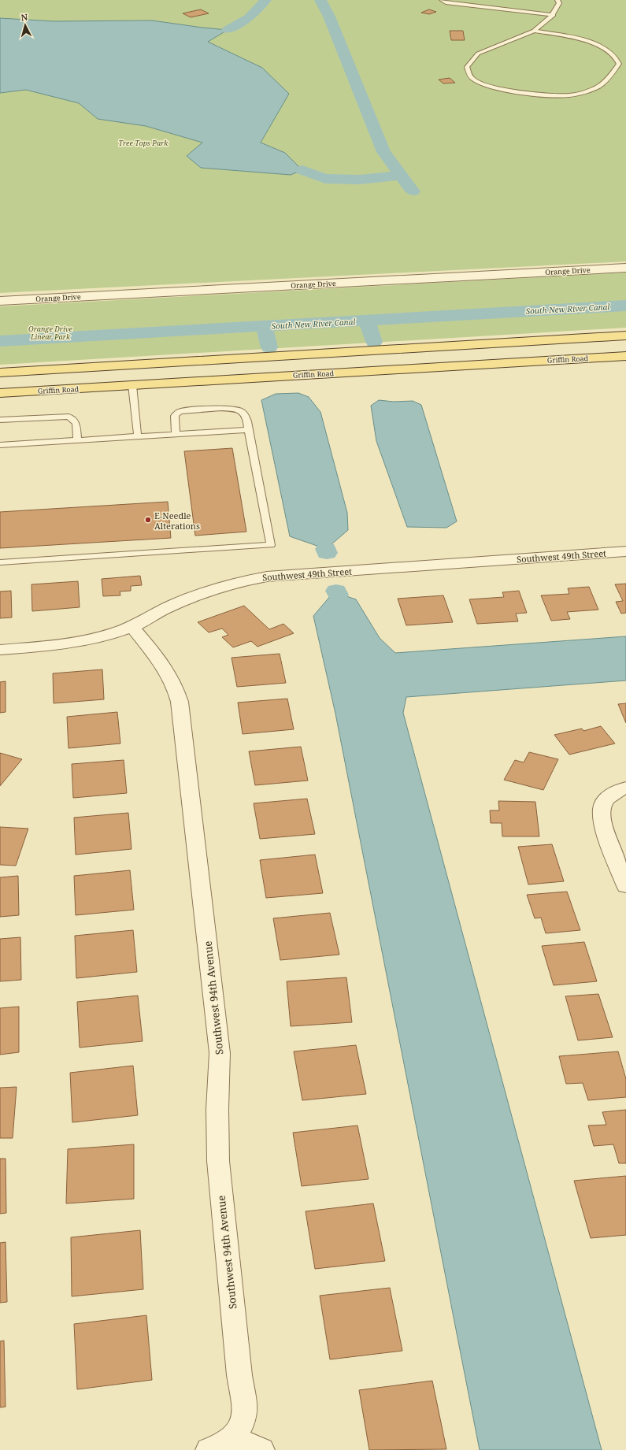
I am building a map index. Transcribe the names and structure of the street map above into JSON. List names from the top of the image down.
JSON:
{
  "streets": {
    "main road": ["Griffin Road"],
    "street": ["Orange Drive", "Southwest 49th Street", "Southwest 94th Avenue"]
  },
  "crossings": [
    ["Southwest 49th Street", "Southwest 94th Avenue"]
  ],
  "water": ["South New River Canal"],
  "parks": ["Tree Tops Park", "Orange Drive Linear Park"],
  "places": ["E-Needle Alterations"],
  "north": "top"
}
